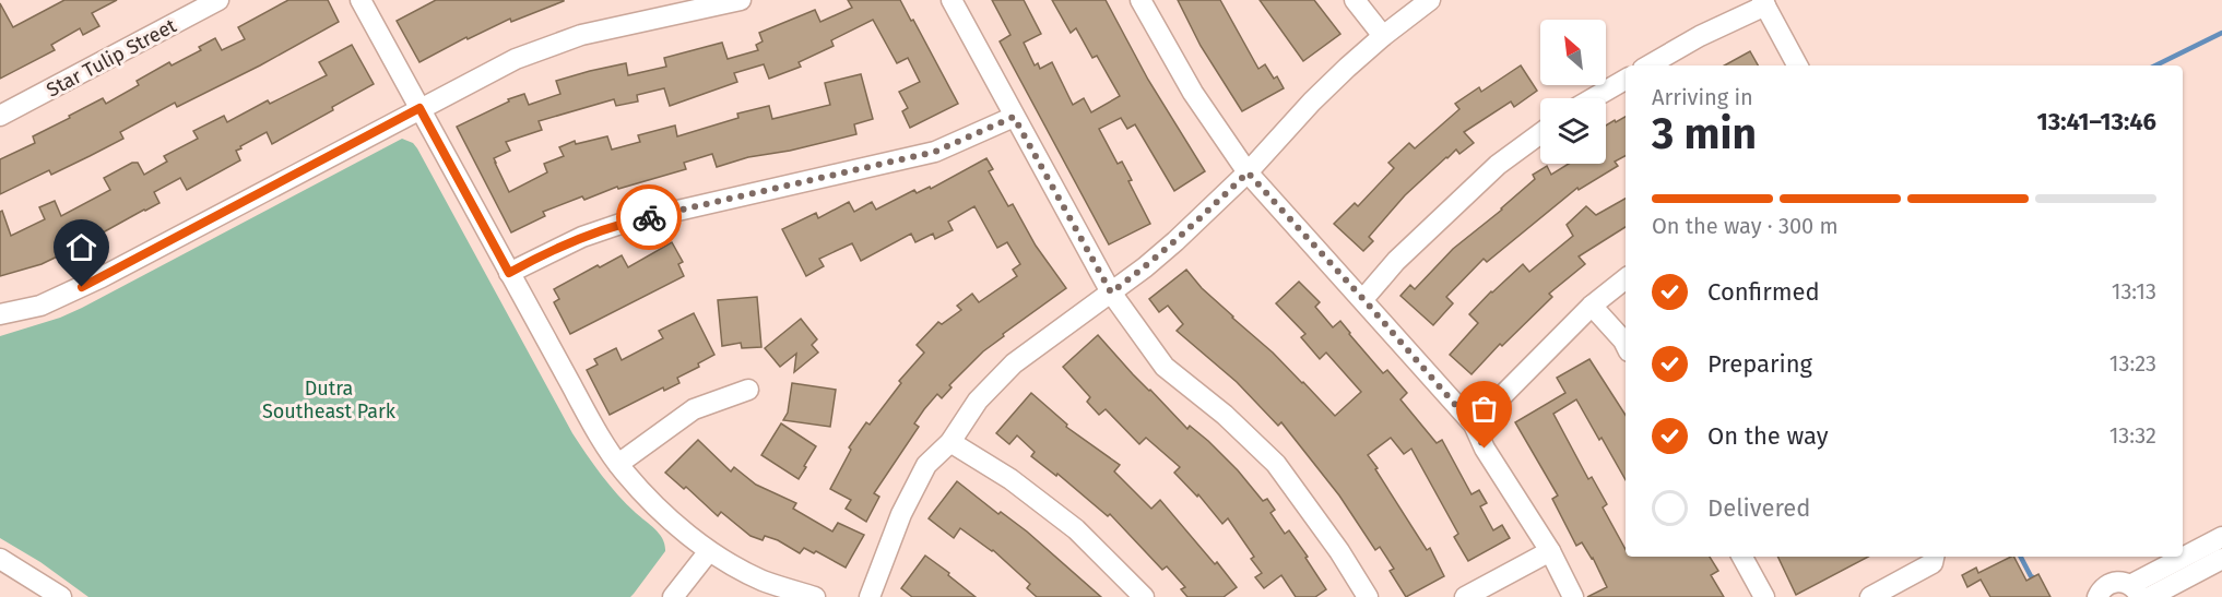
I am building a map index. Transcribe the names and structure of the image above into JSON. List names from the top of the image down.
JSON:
{
  "streets": {
    "street": ["Star Tulip Street"]
  },
  "parks": ["Dutra Southeast Park"],
  "north": "top left",
  "page": {
    "heading": ["3 min", "Arriving in", "13:41–13:46"],
    "bar": "On the way · 300 m",
    "list": [
      ["Confirmed", "13:13"],
      ["Preparing", "13:23"],
      ["On the way", "13:32"],
      "Delivered"
    ]
  }
}
